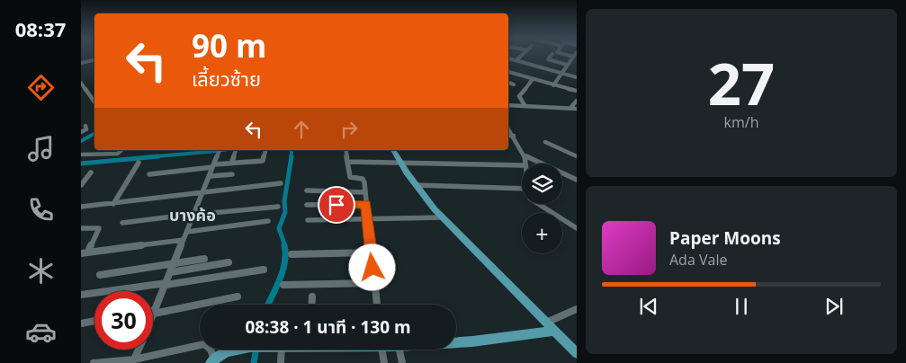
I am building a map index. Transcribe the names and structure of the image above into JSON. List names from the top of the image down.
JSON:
{
  "districts": ["บางค้อ"],
  "page": {
    "tabs": "08:37",
    "tile": ["27", "km/h"],
    "turn": ["90 m", "เลี้ยวซ้าย"],
    "map_buttons": "+",
    "song": ["Paper Moons", "Ada Vale"],
    "limit": "30",
    "trip": "08:38 · 1 นาที · 130 m"
  }
}
